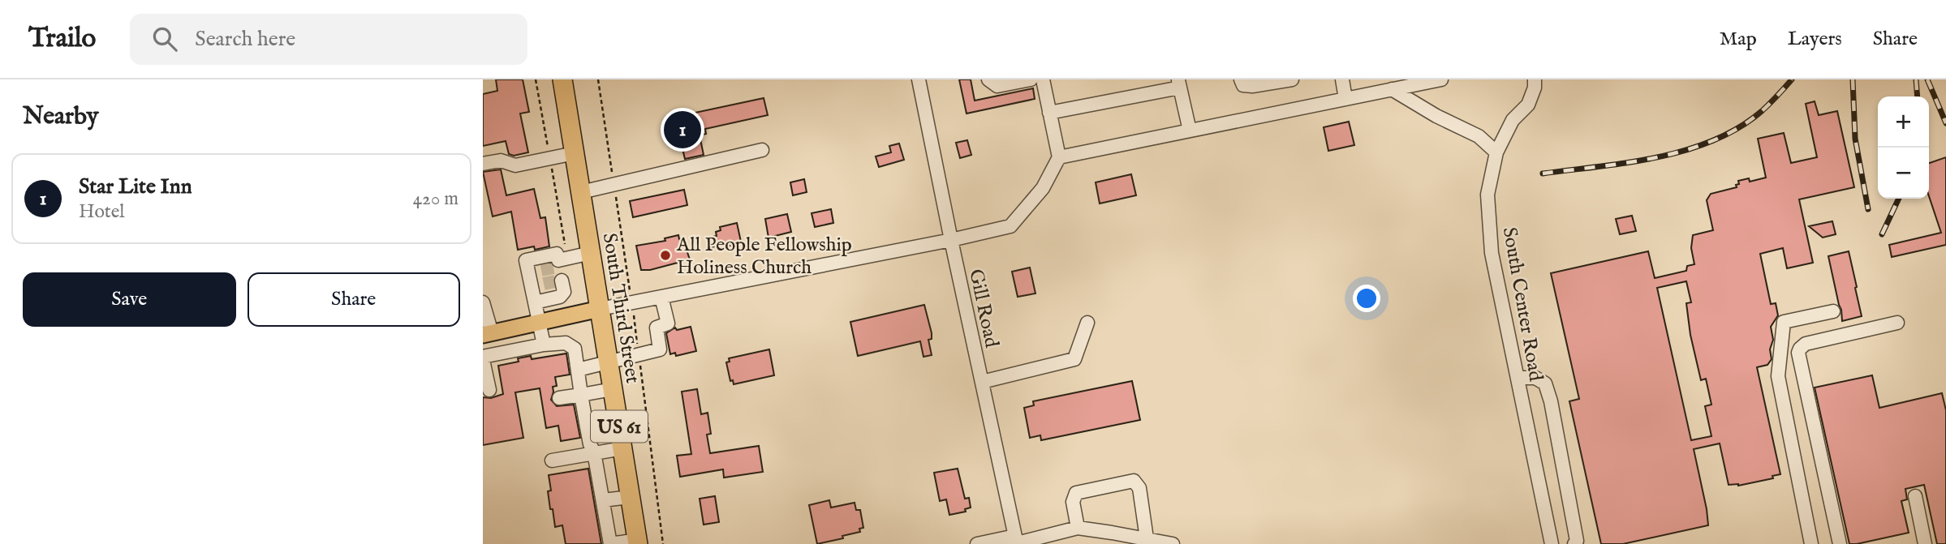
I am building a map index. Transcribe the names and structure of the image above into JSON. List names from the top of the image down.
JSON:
{
  "streets": {
    "highway": ["South Third Street", "US 61"],
    "street": ["South Center Road", "Gill Road"]
  },
  "places": ["All People Fellowship Holiness Church"],
  "page": {
    "header": "Trailo",
    "search": "Search here",
    "nav": ["Map", "Layers", "Share"],
    "heading": "Nearby",
    "map_buttons": ["+", "−"],
    "pins": "1",
    "list": [
      {
        "mark": "1",
        "name": "Star Lite Inn",
        "note": "Hotel",
        "value": "420 m"
      }
    ],
    "buttons": ["Save", "Share"]
  }
}
